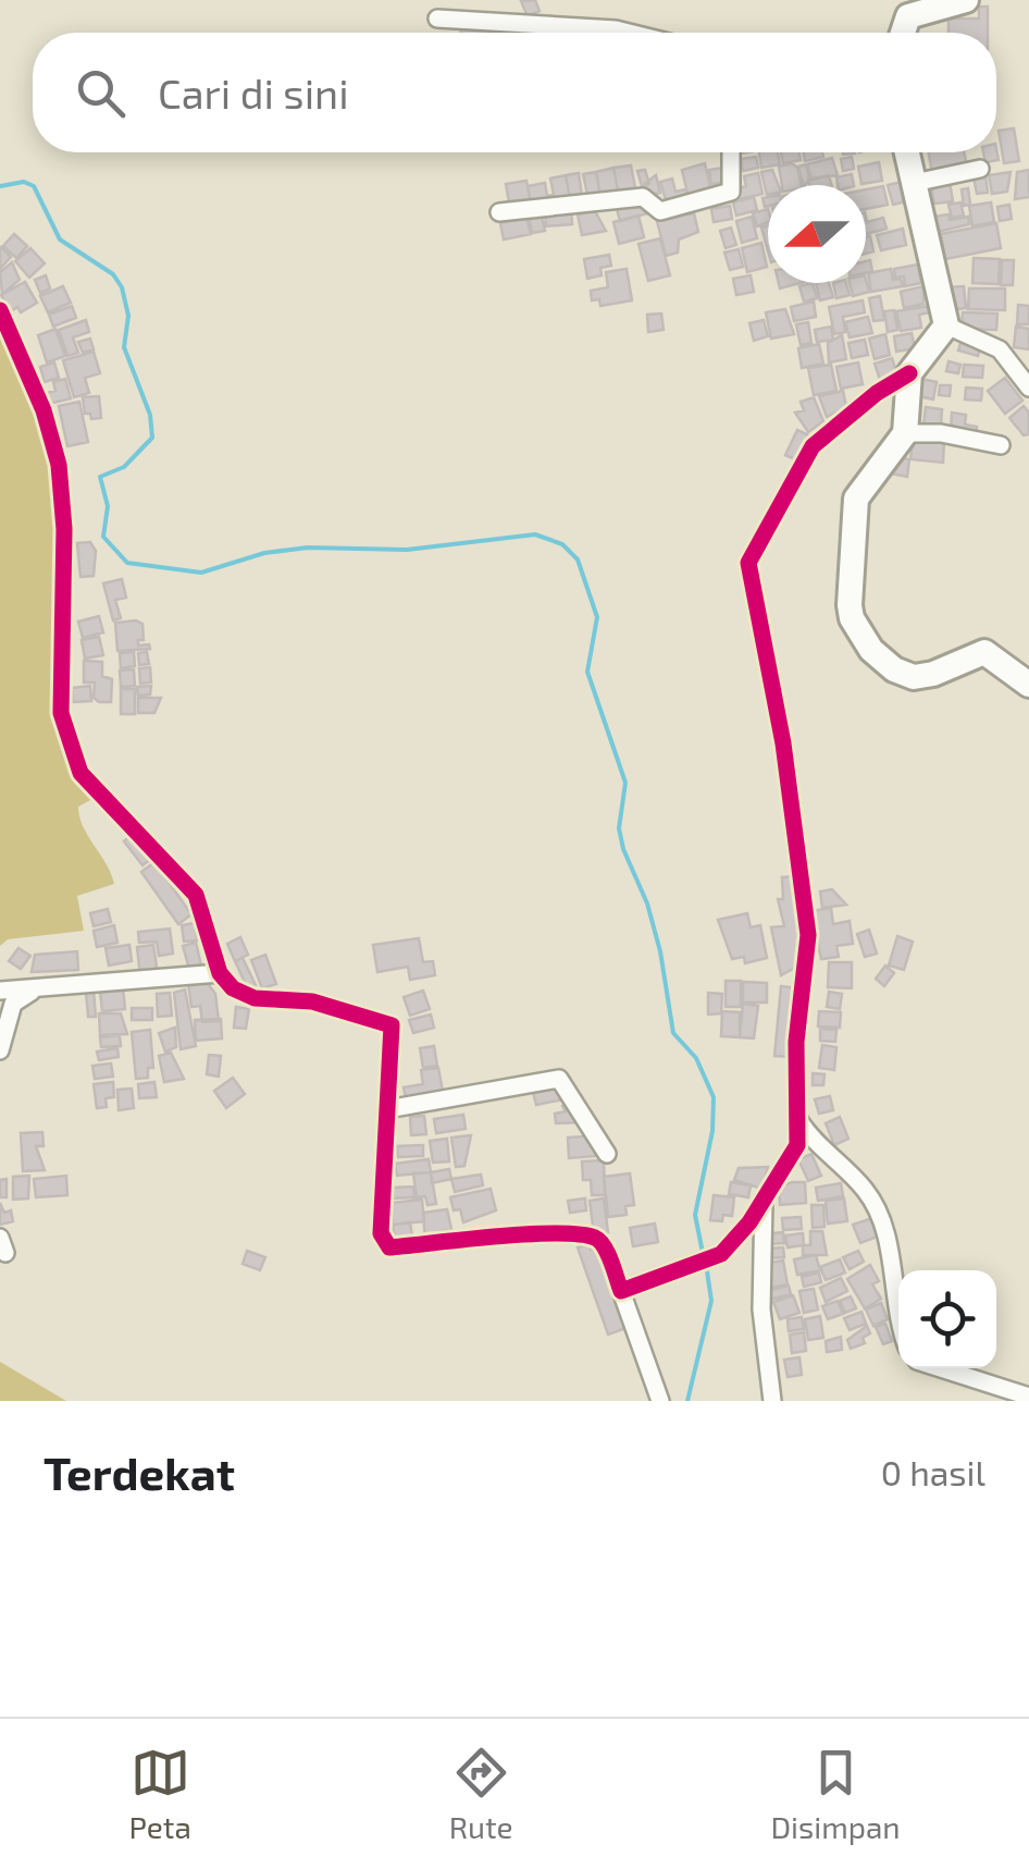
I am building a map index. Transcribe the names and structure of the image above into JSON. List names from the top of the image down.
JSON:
{
  "north": "left",
  "page": {
    "search": "Cari di sini",
    "heading": ["Terdekat", "0 hasil"],
    "nav": ["Peta", "Rute", "Disimpan"]
  }
}
